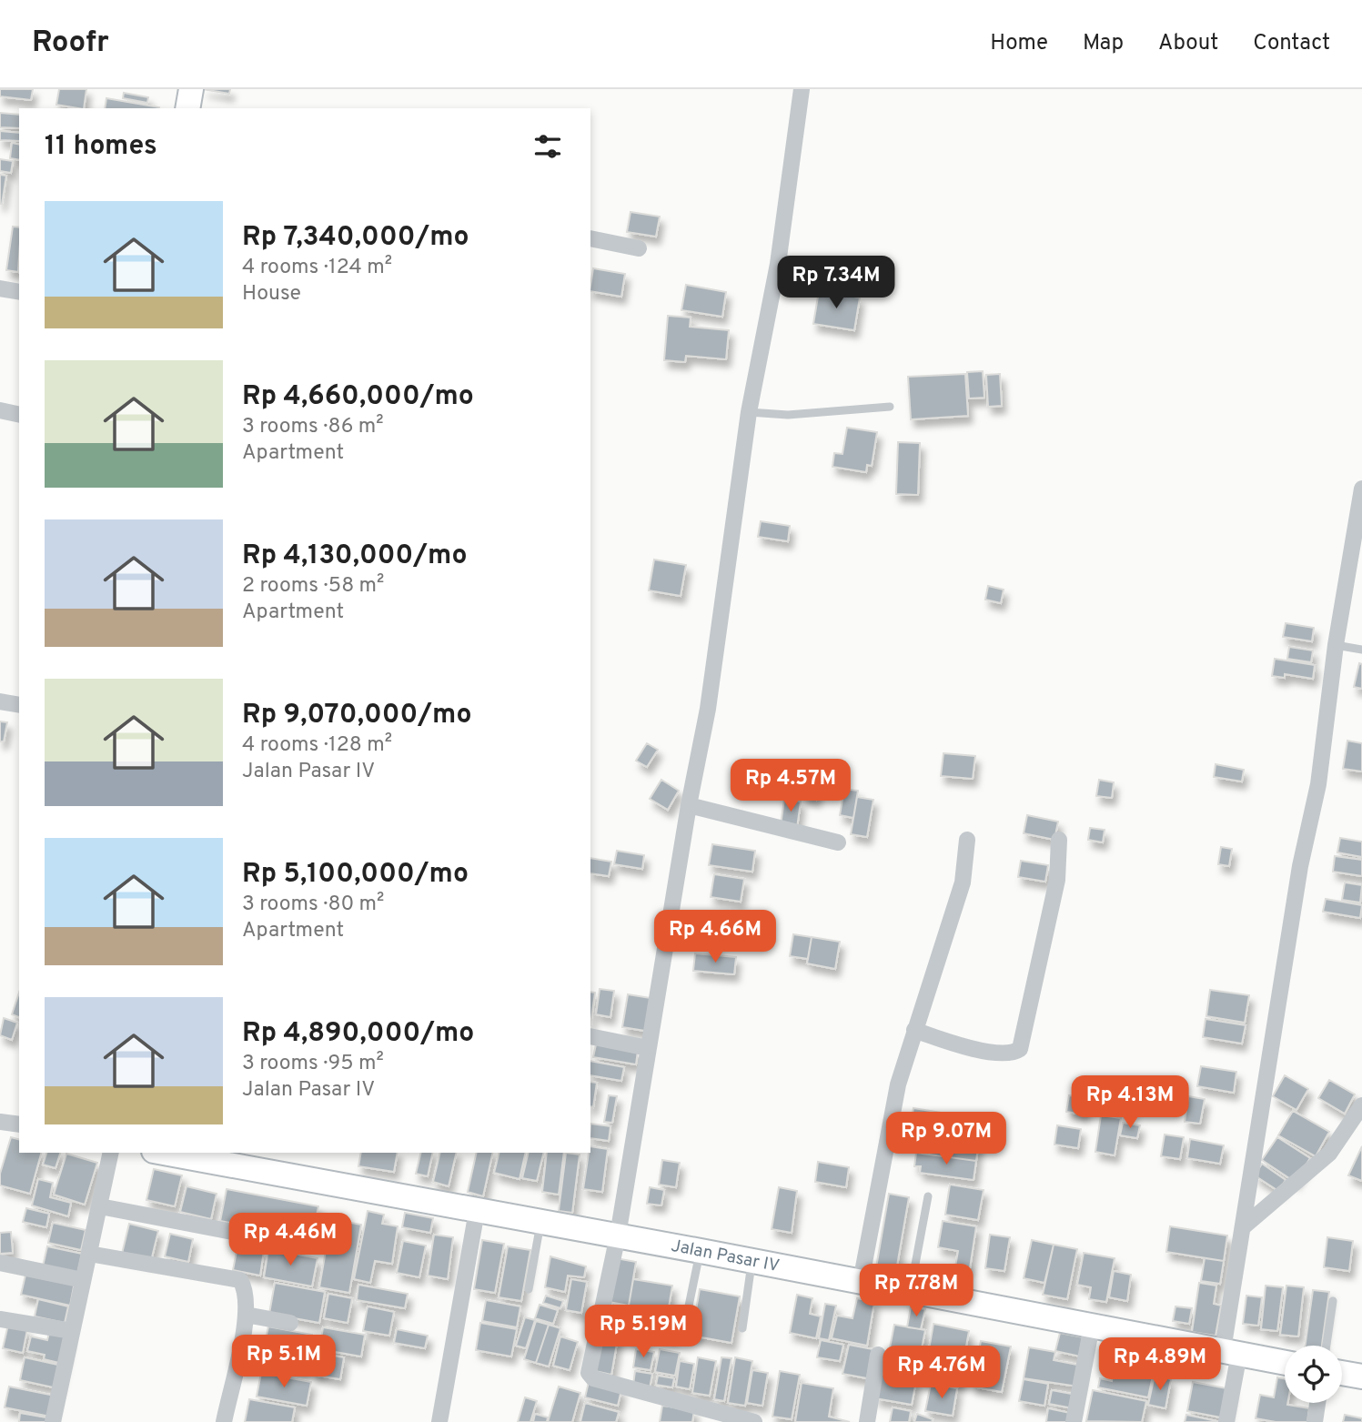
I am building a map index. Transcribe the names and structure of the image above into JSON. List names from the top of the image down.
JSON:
{
  "streets": {
    "street": ["Jalan Pasar IV"]
  },
  "page": {
    "header": "Roofr",
    "nav": [
      "Home",
      "Map",
      "About",
      "Contact"
    ],
    "heading": "11 homes",
    "list": [
      {
        "name": "Rp 7,340,000/mo",
        "note": "4 rooms · 124 m² · House"
      },
      {
        "name": "Rp 4,660,000/mo",
        "note": "3 rooms · 86 m² · Apartment"
      },
      {
        "name": "Rp 4,130,000/mo",
        "note": "2 rooms · 58 m² · Apartment"
      },
      {
        "name": "Rp 9,070,000/mo",
        "note": "4 rooms · 128 m² · Jalan Pasar IV"
      },
      {
        "name": "Rp 5,100,000/mo",
        "note": "3 rooms · 80 m² · Apartment"
      },
      {
        "name": "Rp 4,890,000/mo",
        "note": "3 rooms · 95 m² · Jalan Pasar IV"
      }
    ],
    "price": [
      "Rp 7.34M",
      "Rp 4.57M",
      "Rp 4.66M",
      "Rp 4.13M",
      "Rp 9.07M",
      "Rp 4.46M",
      "Rp 7.78M",
      "Rp 5.19M",
      "Rp 5.1M",
      "Rp 4.89M",
      "Rp 4.76M"
    ]
  }
}
